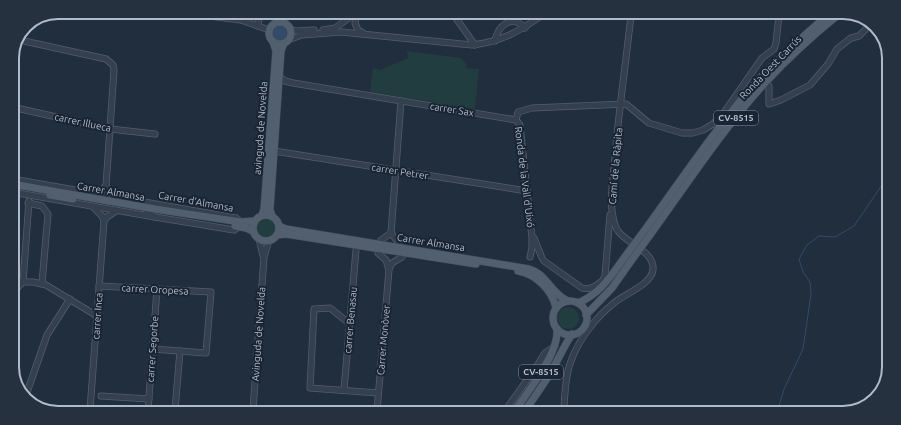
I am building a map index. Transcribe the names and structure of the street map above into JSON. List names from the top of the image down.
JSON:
{
  "streets": {
    "main road": [
      "Ronda Oest Carrús",
      "CV-8515",
      "avinguda de Novelda",
      "Carrer Almansa",
      "Carrer d'Almansa"
    ],
    "street": [
      "carrer Sax",
      "carrer Illueca",
      "Camí de la Ràpita",
      "carrer Petrer",
      "Ronda de la Vall d'Uixó",
      "carrer Oropesa",
      "carrer Inca",
      "carrer Benasau",
      "Avinguda de Novelda",
      "Carrer Monòver",
      "carrer Segorbe"
    ]
  },
  "crossings": [
    ["Ronda Oest Carrús", "CV-8515"],
    ["carrer Sax", "avinguda de Novelda"],
    ["carrer Sax", "Ronda de la Vall d'Uixó"],
    ["CV-8515", "Carrer Almansa"],
    ["avinguda de Novelda", "carrer Petrer"],
    ["avinguda de Novelda", "Carrer Almansa"],
    ["avinguda de Novelda", "Carrer d'Almansa"],
    ["avinguda de Novelda", "Avinguda de Novelda"],
    ["carrer Petrer", "Ronda de la Vall d'Uixó"],
    ["Carrer Almansa", "Carrer d'Almansa"],
    ["Carrer Almansa", "Avinguda de Novelda"],
    ["Carrer d'Almansa", "Avinguda de Novelda"],
    ["carrer Oropesa", "carrer Inca"],
    ["carrer Oropesa", "carrer Segorbe"]
  ]
}
